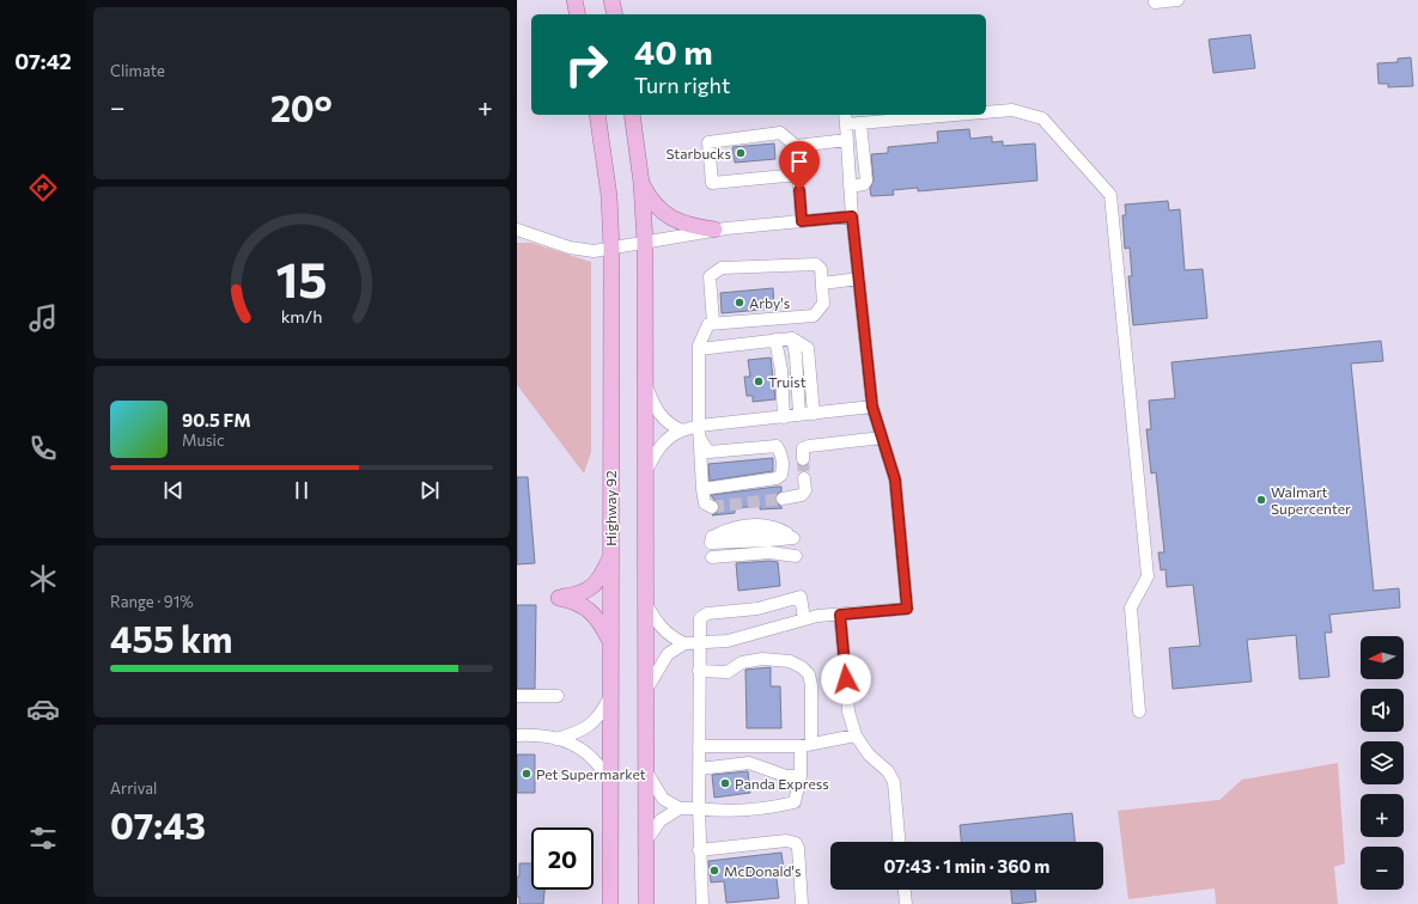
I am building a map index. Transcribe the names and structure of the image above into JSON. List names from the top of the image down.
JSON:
{
  "streets": {
    "main road": ["Highway 92"]
  },
  "places": [
    "Starbucks",
    "Arby's",
    "Truist",
    "Walmart Supercenter",
    "Pet Supermarket",
    "Panda Express",
    "McDonald's"
  ],
  "north": "left",
  "page": {
    "tabs": "07:42",
    "tile": [
      "Climate",
      ["Range · 91%", "455 km"],
      ["Arrival", "07:43"]
    ],
    "turn": ["40 m", "Turn right"],
    "heat": ["−", "20°", "+"],
    "song": ["90.5 FM", "Music"],
    "map_buttons": ["+", "−"],
    "limit": "20",
    "trip": "07:43 · 1 min · 360 m",
    "gauge": ["15", "km/h"]
  }
}
